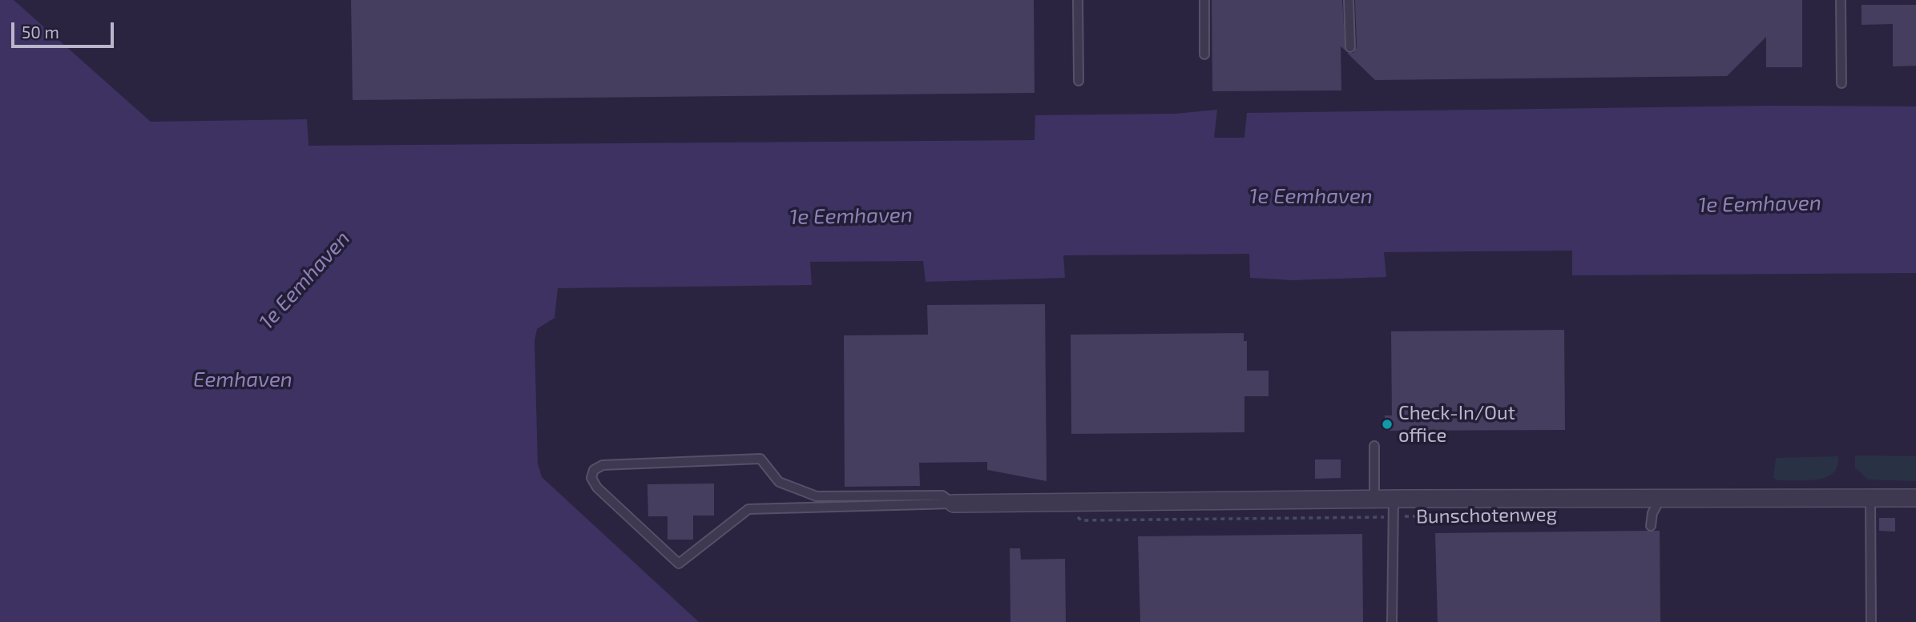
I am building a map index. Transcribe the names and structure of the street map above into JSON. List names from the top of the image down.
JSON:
{
  "streets": {
    "street": ["Bunschotenweg"]
  },
  "water": ["1e Eemhaven", "Eemhaven"],
  "places": ["Check-In/Out office"],
  "scale_bar": "50 m"
}
